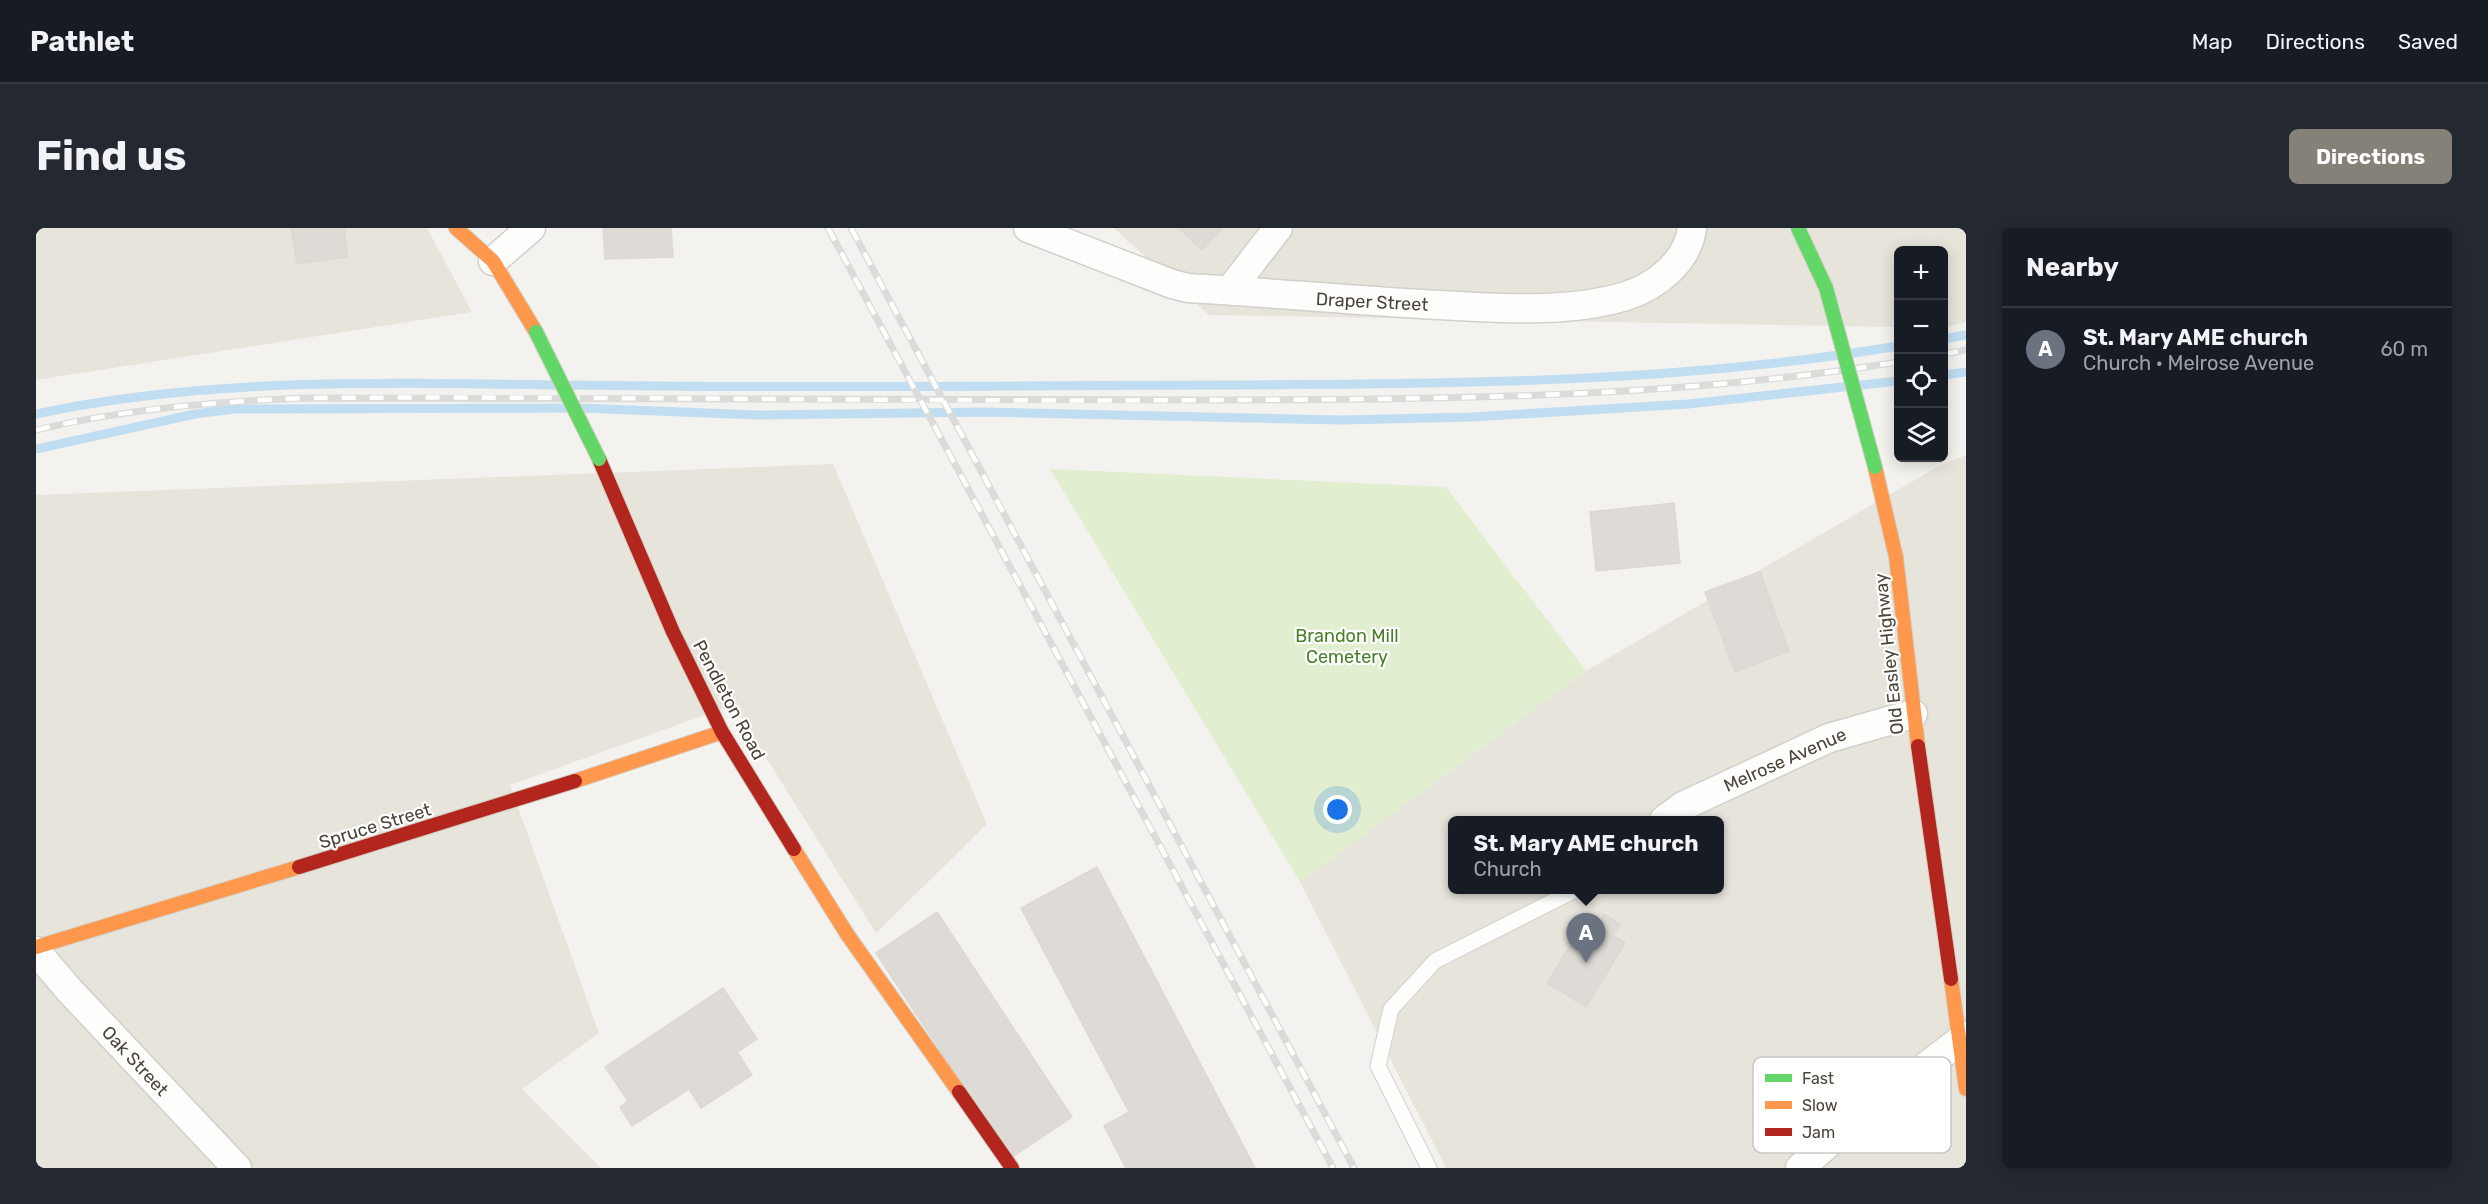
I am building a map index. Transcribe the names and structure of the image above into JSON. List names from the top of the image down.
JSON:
{
  "streets": {
    "street": [
      "Draper Street",
      "Old Easley Highway",
      "Pendleton Road",
      "Melrose Avenue",
      "Spruce Street",
      "Oak Street"
    ]
  },
  "crossings": [
    ["Old Easley Highway", "Melrose Avenue"],
    ["Pendleton Road", "Spruce Street"],
    ["Spruce Street", "Oak Street"]
  ],
  "parks": ["Brandon Mill Cemetery"],
  "legend": ["Fast", "Slow", "Jam"],
  "page": {
    "header": "Pathlet",
    "nav": ["Map", "Directions", "Saved"],
    "buttons": "Directions",
    "title": "Find us",
    "heading": "Nearby",
    "map_buttons": ["+", "−"],
    "list": [
      {
        "mark": "A",
        "name": "St. Mary AME church",
        "note": "Church · Melrose Avenue",
        "value": "60 m"
      }
    ],
    "popup": ["St. Mary AME church", "Church"],
    "pins": "A"
  }
}
